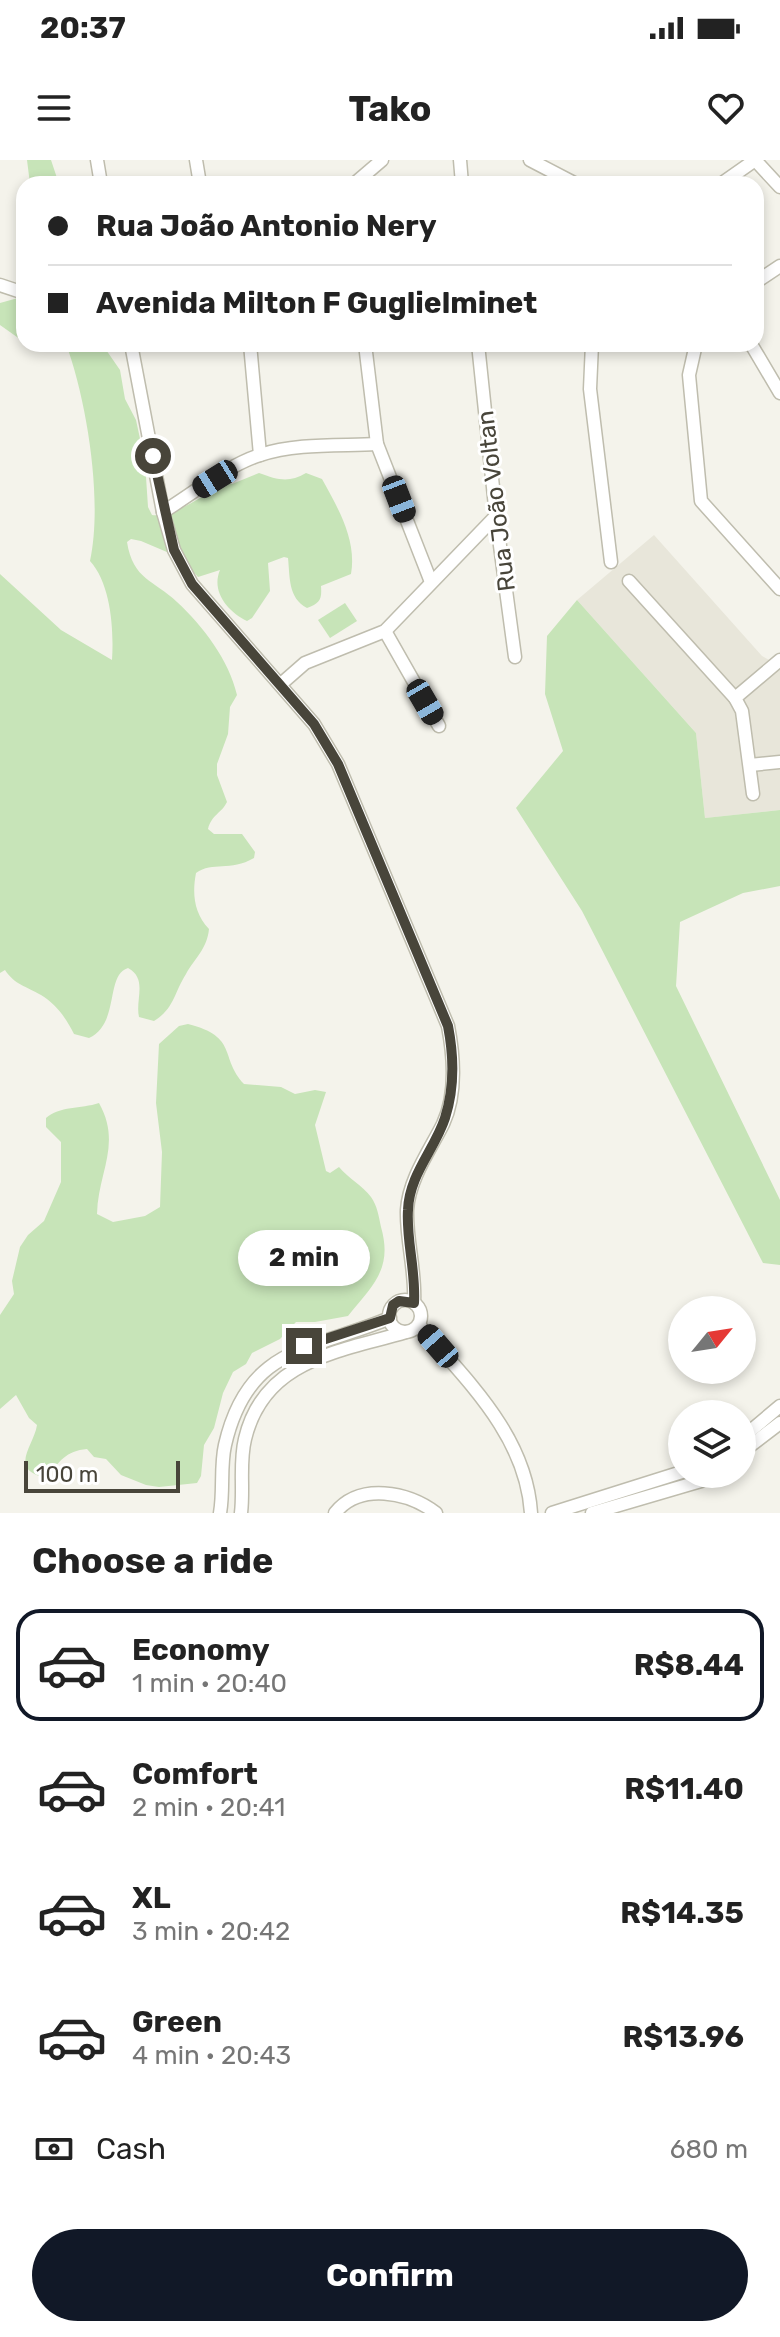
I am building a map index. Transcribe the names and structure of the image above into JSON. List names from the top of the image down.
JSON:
{
  "streets": {
    "street": ["Rua João Voltan"]
  },
  "scale_bar": "100 m",
  "north": "top right",
  "page": {
    "status": "20:37",
    "header": "Tako",
    "banner": ["Rua João Antonio Nery", "Avenida Milton F Guglielminet"],
    "bubble": "2 min",
    "scale": "100 m",
    "heading": "Choose a ride",
    "list": [
      {
        "name": "Economy",
        "note": "1 min · 20:40",
        "value": "R$8.44"
      },
      {
        "name": "Comfort",
        "note": "2 min · 20:41",
        "value": "R$11.40"
      },
      {
        "name": "XL",
        "note": "3 min · 20:42",
        "value": "R$14.35"
      },
      {
        "name": "Green",
        "note": "4 min · 20:43",
        "value": "R$13.96"
      }
    ],
    "pay": ["Cash", "680 m"],
    "buttons": "Confirm"
  }
}
